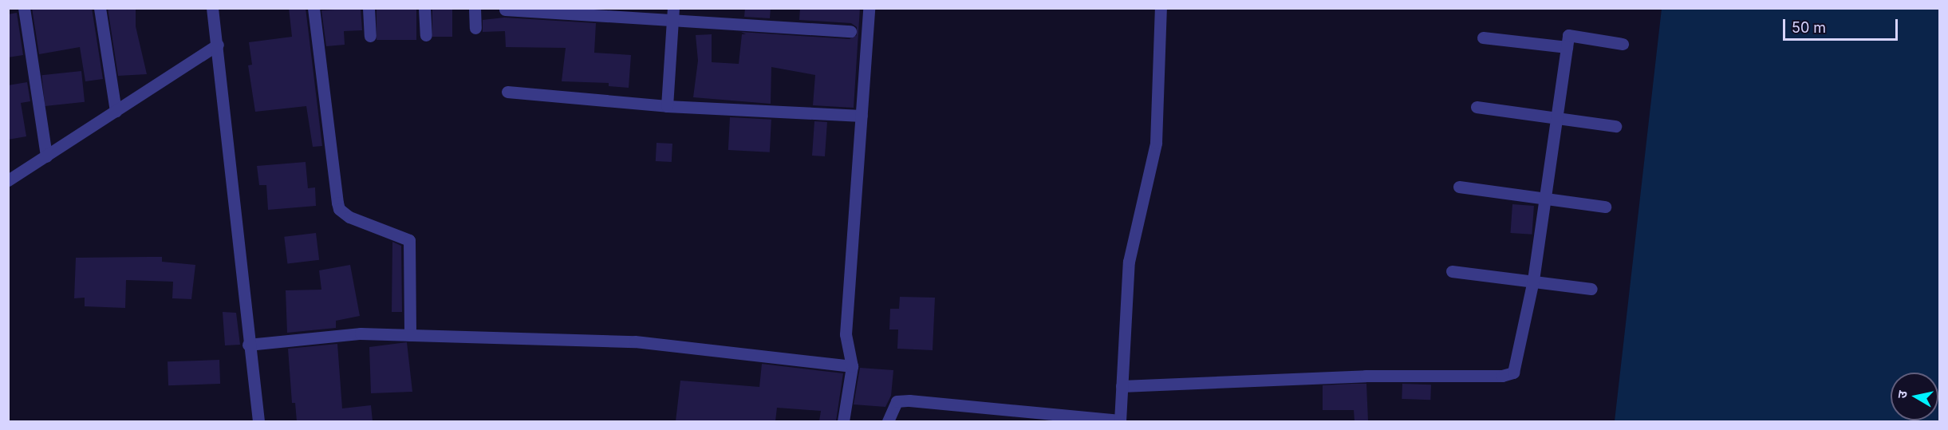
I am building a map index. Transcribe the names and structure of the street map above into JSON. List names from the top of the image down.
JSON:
{
  "scale_bar": "50 m",
  "north": "left"
}
